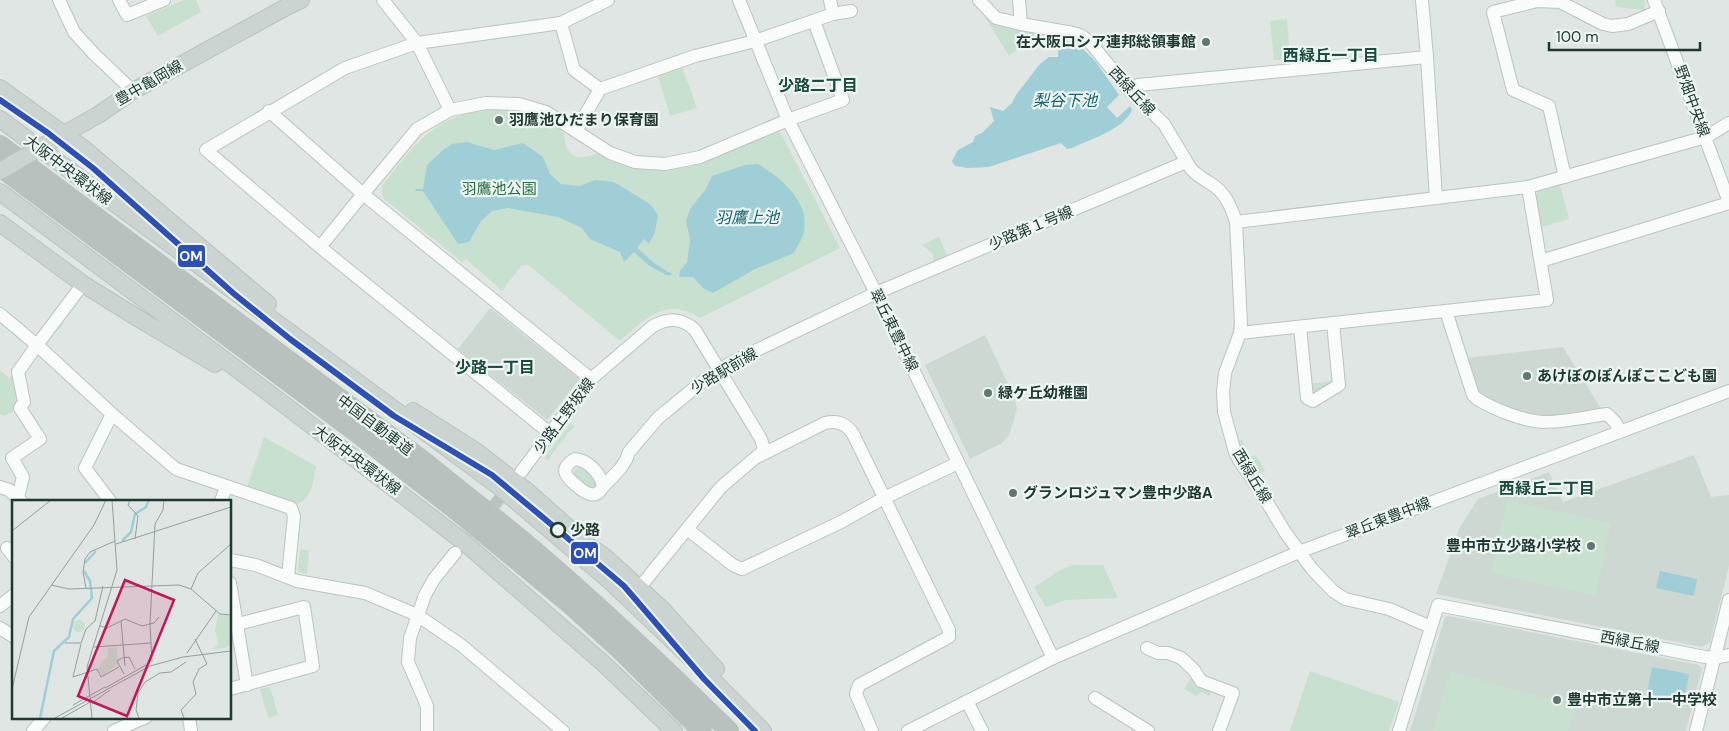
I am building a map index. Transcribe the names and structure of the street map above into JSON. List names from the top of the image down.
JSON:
{
  "streets": {
    "highway": ["中国自動車道"],
    "main road": ["豊中亀岡線", "大阪中央環状線"],
    "street": [
      "西緑丘線",
      "野畑中央線",
      "少路第１号線",
      "翠丘東豊中線",
      "少路駅前線",
      "少路上野坂線"
    ]
  },
  "crossings": [
    ["豊中亀岡線", "中国自動車道"],
    ["西緑丘線", "少路第１号線"],
    ["西緑丘線", "翠丘東豊中線"],
    ["少路第１号線", "翠丘東豊中線"],
    ["少路第１号線", "少路駅前線"],
    ["翠丘東豊中線", "少路駅前線"],
    ["少路駅前線", "少路上野坂線"]
  ],
  "districts": [
    "西緑丘一丁目",
    "少路二丁目",
    "少路一丁目",
    "西緑丘二丁目"
  ],
  "water": ["梨谷下池", "羽鷹上池"],
  "parks": ["羽鷹池公園"],
  "places": [
    "在大阪ロシア連邦総領事館",
    "羽鷹池ひだまり保育園",
    "あけぼのぽんぽここども園",
    "緑ケ丘幼稚園",
    "グランロジュマン豊中少路A",
    "少路",
    "豊中市立少路小学校",
    "豊中市立第十一中学校"
  ],
  "lines": ["transit line OM"],
  "scale_bar": "100 m"
}
